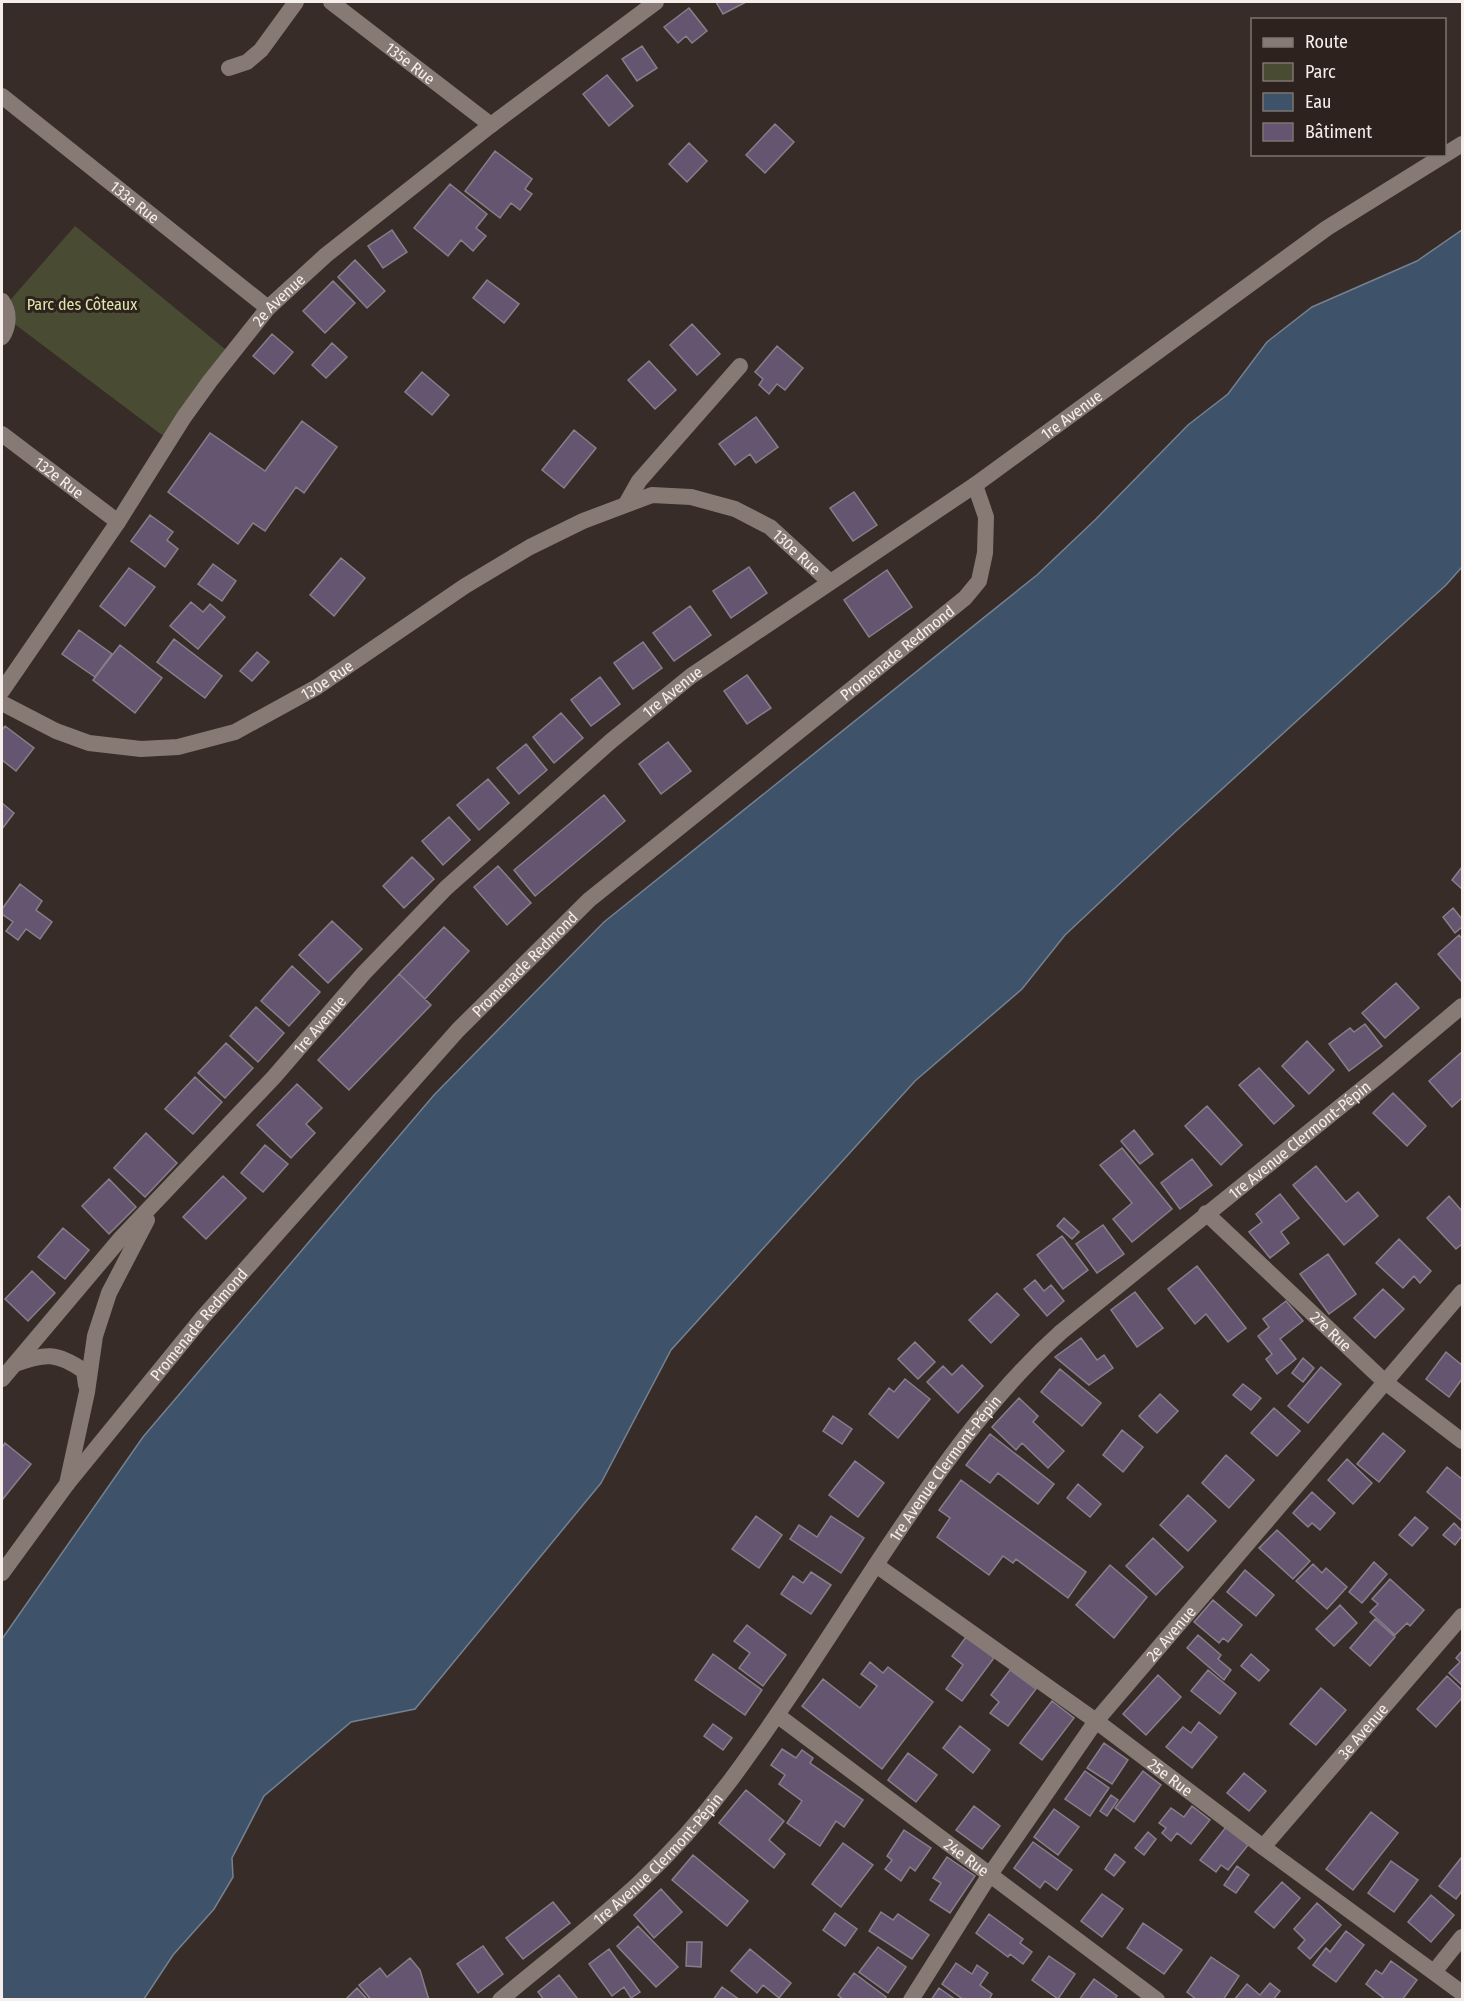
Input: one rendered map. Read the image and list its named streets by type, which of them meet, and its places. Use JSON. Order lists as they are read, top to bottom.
{
  "streets": {
    "street": [
      "135e Rue",
      "133e Rue",
      "2e Avenue",
      "1re Avenue",
      "132e Rue",
      "130e Rue",
      "Promenade Redmond",
      "1re Avenue Clermont-Pépin",
      "27e Rue",
      "3e Avenue",
      "25e Rue",
      "24e Rue"
    ]
  },
  "crossings": [
    ["135e Rue", "2e Avenue"],
    ["133e Rue", "2e Avenue"],
    ["2e Avenue", "132e Rue"],
    ["2e Avenue", "27e Rue"],
    ["2e Avenue", "25e Rue"],
    ["2e Avenue", "24e Rue"],
    ["1re Avenue", "130e Rue"],
    ["1re Avenue", "Promenade Redmond"],
    ["1re Avenue Clermont-Pépin", "27e Rue"],
    ["1re Avenue Clermont-Pépin", "25e Rue"],
    ["1re Avenue Clermont-Pépin", "24e Rue"],
    ["3e Avenue", "25e Rue"]
  ],
  "parks": ["Parc des Côteaux"],
  "legend": [
    "Route",
    "Parc",
    "Eau",
    "Bâtiment"
  ]
}
